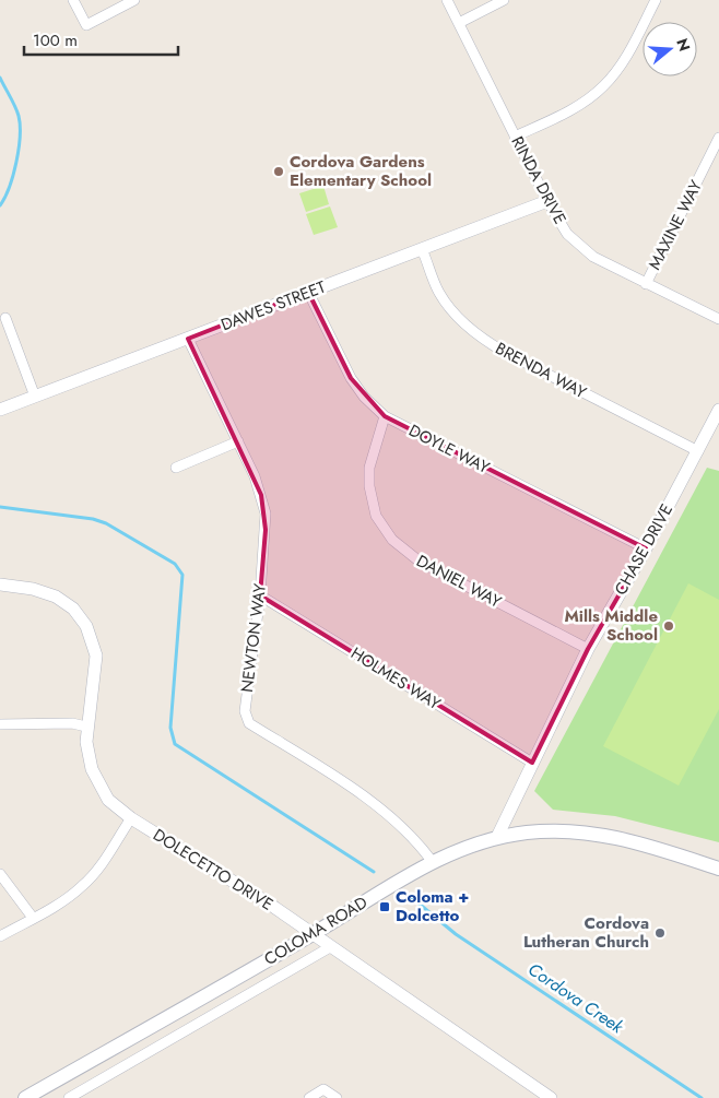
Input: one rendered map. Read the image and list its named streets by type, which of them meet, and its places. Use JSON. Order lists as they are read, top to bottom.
{
  "streets": {
    "main road": ["COLOMA ROAD"],
    "street": [
      "RINDA DRIVE",
      "MAXINE WAY",
      "DAWES STREET",
      "BRENDA WAY",
      "DOYLE WAY",
      "CHASE DRIVE",
      "DANIEL WAY",
      "NEWTON WAY",
      "HOLMES WAY",
      "DOLECETTO DRIVE"
    ]
  },
  "crossings": [
    ["RINDA DRIVE", "MAXINE WAY"],
    ["RINDA DRIVE", "DAWES STREET"],
    ["DAWES STREET", "BRENDA WAY"],
    ["DAWES STREET", "DOYLE WAY"],
    ["DAWES STREET", "NEWTON WAY"],
    ["BRENDA WAY", "CHASE DRIVE"],
    ["DOYLE WAY", "CHASE DRIVE"],
    ["DOYLE WAY", "DANIEL WAY"],
    ["CHASE DRIVE", "DANIEL WAY"],
    ["CHASE DRIVE", "HOLMES WAY"],
    ["CHASE DRIVE", "COLOMA ROAD"],
    ["NEWTON WAY", "HOLMES WAY"],
    ["NEWTON WAY", "COLOMA ROAD"],
    ["DOLECETTO DRIVE", "COLOMA ROAD"]
  ],
  "water": ["Cordova Creek"],
  "places": {
    "other": ["Cordova Gardens Elementary School", "Mills Middle School", "Cordova Lutheran Church"],
    "transit": ["Coloma + Dolcetto"]
  },
  "scale_bar": "100 m",
  "north": "right"
}
